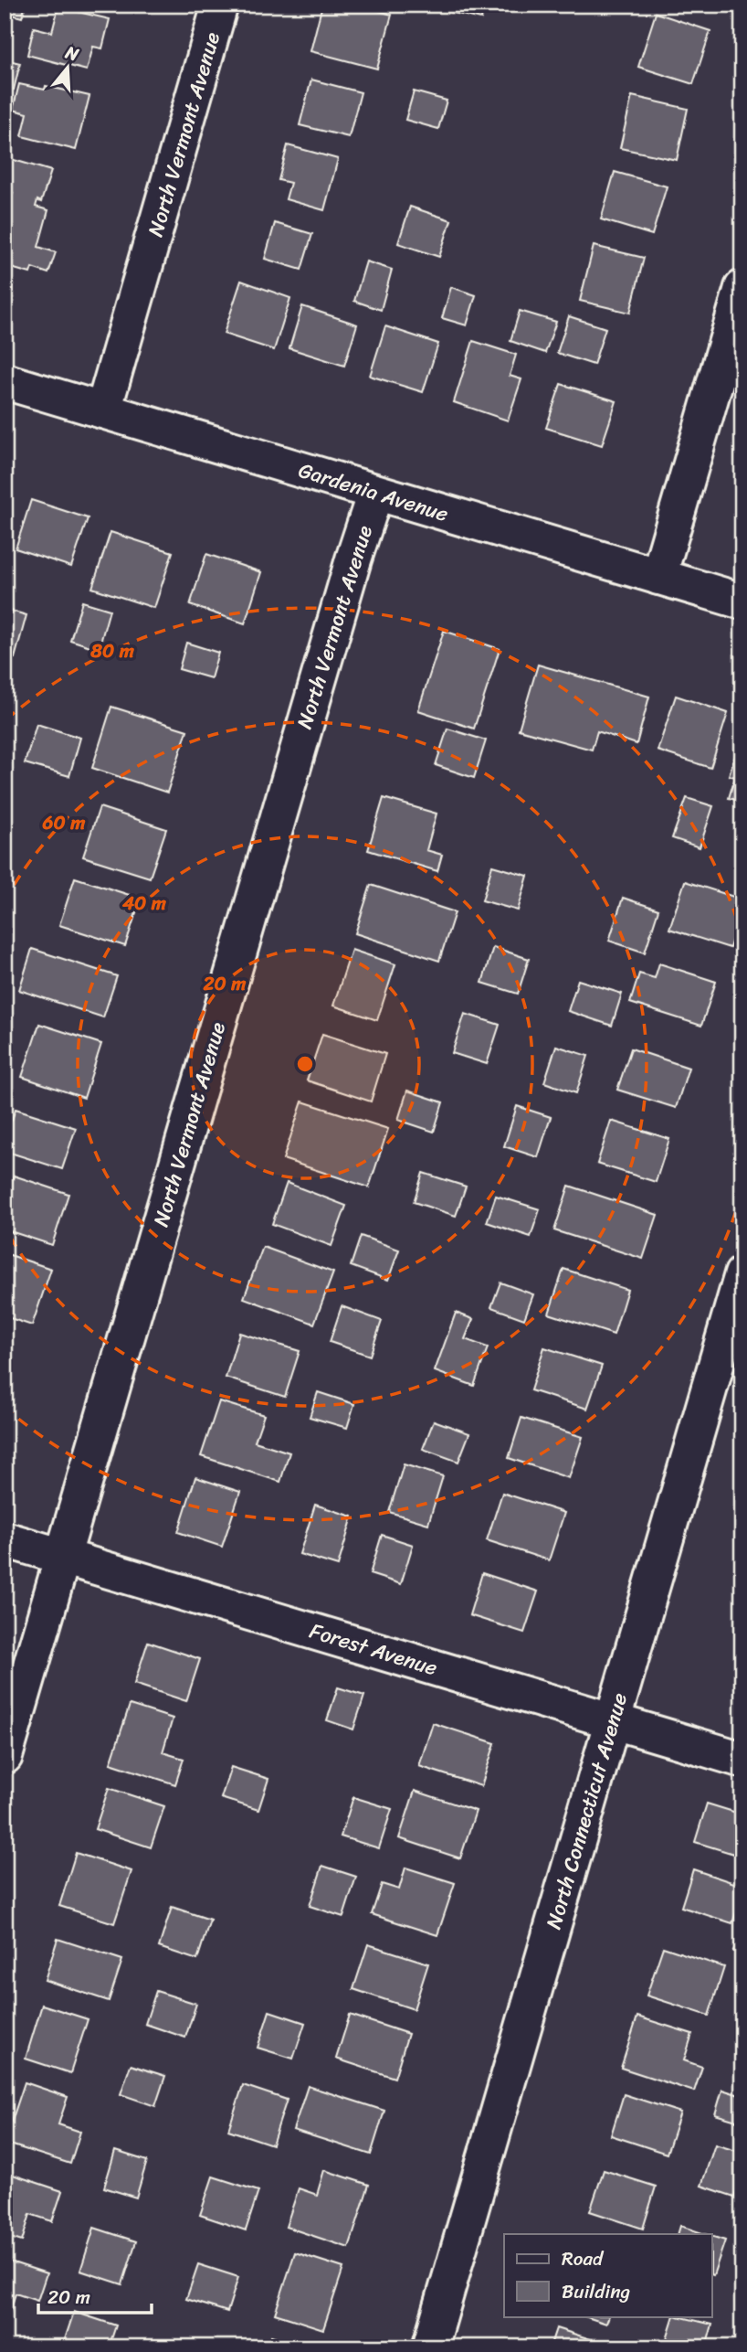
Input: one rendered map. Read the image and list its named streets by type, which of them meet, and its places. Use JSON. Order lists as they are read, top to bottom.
{
  "streets": {
    "street": [
      "North Vermont Avenue",
      "Gardenia Avenue",
      "Forest Avenue",
      "North Connecticut Avenue"
    ]
  },
  "crossings": [
    ["North Vermont Avenue", "Gardenia Avenue"],
    ["North Vermont Avenue", "Forest Avenue"],
    ["Forest Avenue", "North Connecticut Avenue"]
  ],
  "legend": ["Road", "Building"],
  "scale_bar": "20 m",
  "north": "top",
  "rings": [
    "80 m",
    "60 m",
    "40 m",
    "20 m"
  ]
}
